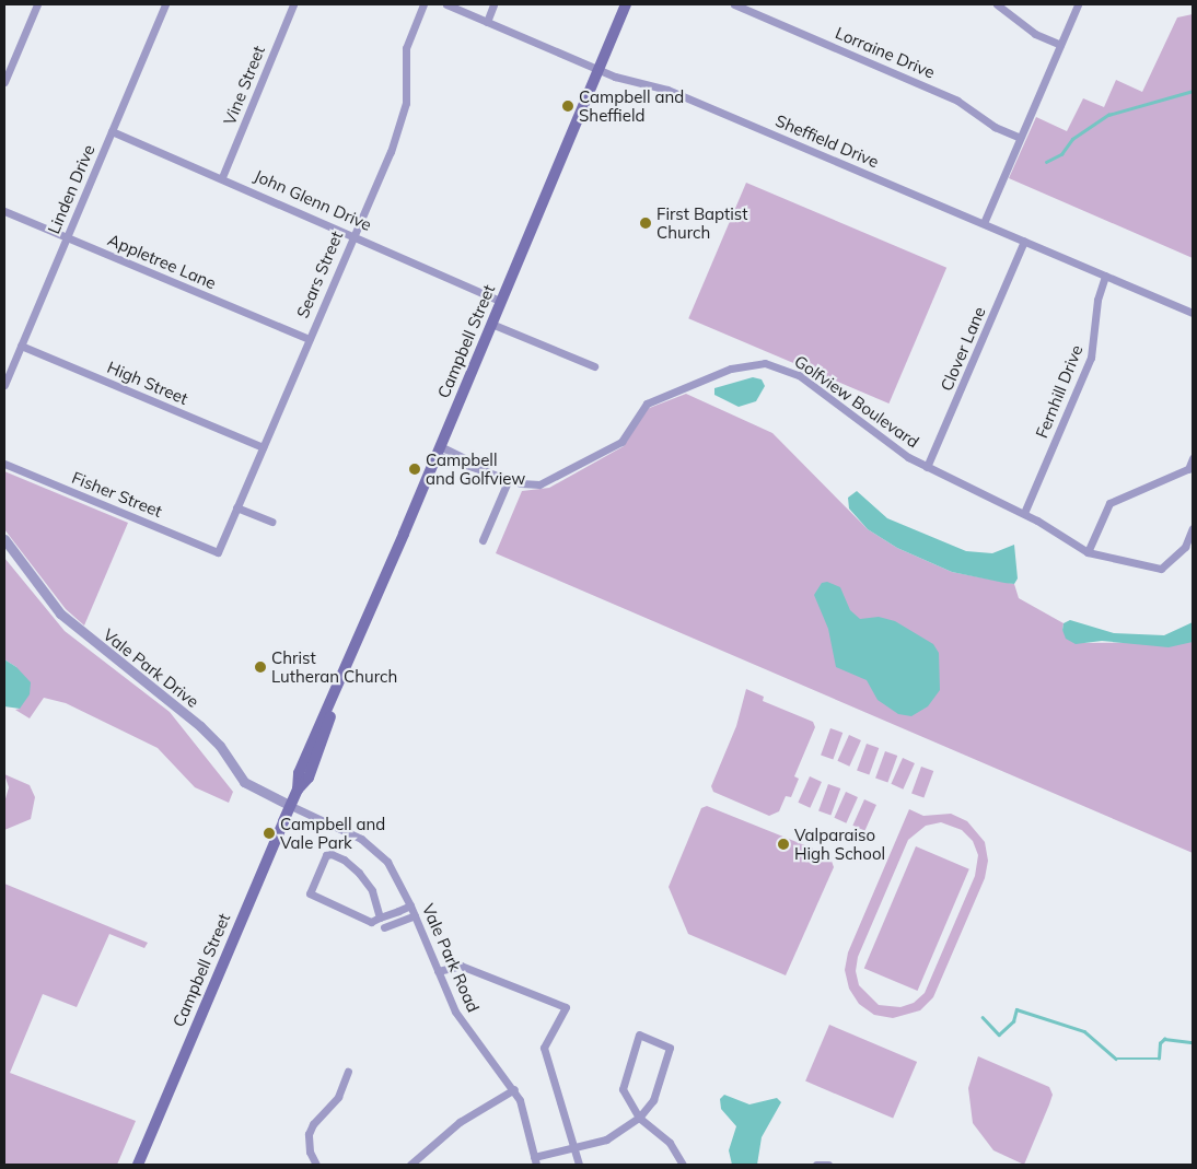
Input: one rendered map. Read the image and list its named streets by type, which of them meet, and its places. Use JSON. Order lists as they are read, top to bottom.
{
  "streets": {
    "main road": ["Campbell Street"],
    "street": [
      "Lorraine Drive",
      "Vine Street",
      "Sheffield Drive",
      "Linden Drive",
      "John Glenn Drive",
      "Appletree Lane",
      "Sears Street",
      "Clover Lane",
      "High Street",
      "Fernhill Drive",
      "Golfview Boulevard",
      "Fisher Street",
      "Vale Park Drive",
      "Vale Park Road"
    ]
  },
  "crossings": [
    ["Vine Street", "John Glenn Drive"],
    ["Sheffield Drive", "Campbell Street"],
    ["Sheffield Drive", "Clover Lane"],
    ["Sheffield Drive", "Fernhill Drive"],
    ["Linden Drive", "John Glenn Drive"],
    ["Linden Drive", "Appletree Lane"],
    ["Linden Drive", "High Street"],
    ["John Glenn Drive", "Sears Street"],
    ["John Glenn Drive", "Campbell Street"],
    ["Appletree Lane", "Sears Street"],
    ["Sears Street", "High Street"],
    ["Sears Street", "Fisher Street"],
    ["Campbell Street", "Golfview Boulevard"],
    ["Campbell Street", "Vale Park Drive"],
    ["Campbell Street", "Vale Park Road"],
    ["Clover Lane", "Golfview Boulevard"],
    ["Fernhill Drive", "Golfview Boulevard"],
    ["Vale Park Drive", "Vale Park Road"]
  ],
  "places": [
    "Campbell and Sheffield",
    "First Baptist Church",
    "Campbell and Golfview",
    "Christ Lutheran Church",
    "Campbell and Vale Park",
    "Valparaiso High School"
  ]
}
